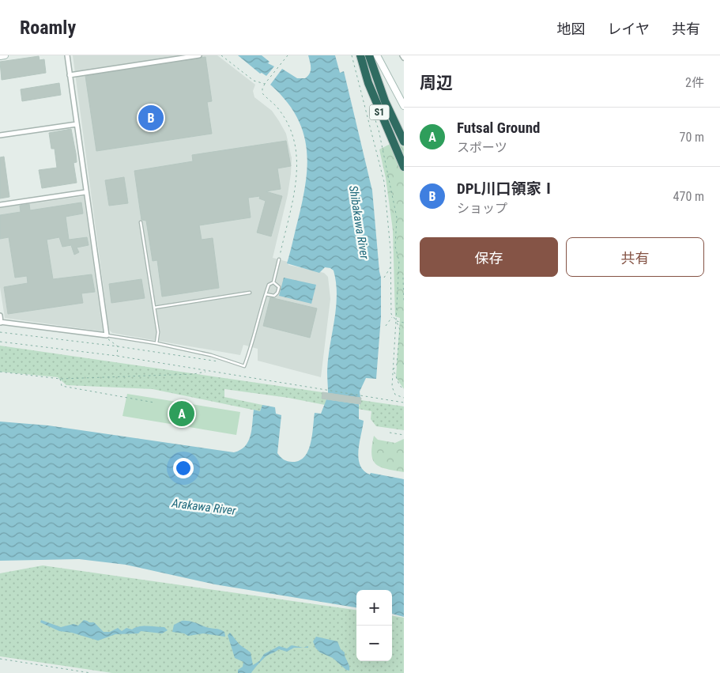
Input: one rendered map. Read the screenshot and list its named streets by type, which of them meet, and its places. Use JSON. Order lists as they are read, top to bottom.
{
  "streets": {
    "highway": ["S1"]
  },
  "water": ["Shibakawa River", "Arakawa River"],
  "page": {
    "header": "Roamly",
    "nav": ["地図", "レイヤ", "共有"],
    "heading": ["周辺", "2件"],
    "pins": ["B", "A"],
    "list": [
      {
        "mark": "A",
        "name": "Futsal Ground",
        "note": "スポーツ",
        "value": "70 m"
      },
      {
        "mark": "B",
        "name": "DPL川口領家Ⅰ",
        "note": "ショップ",
        "value": "470 m"
      }
    ],
    "buttons": ["保存", "共有"],
    "map_buttons": ["+", "−"]
  }
}
